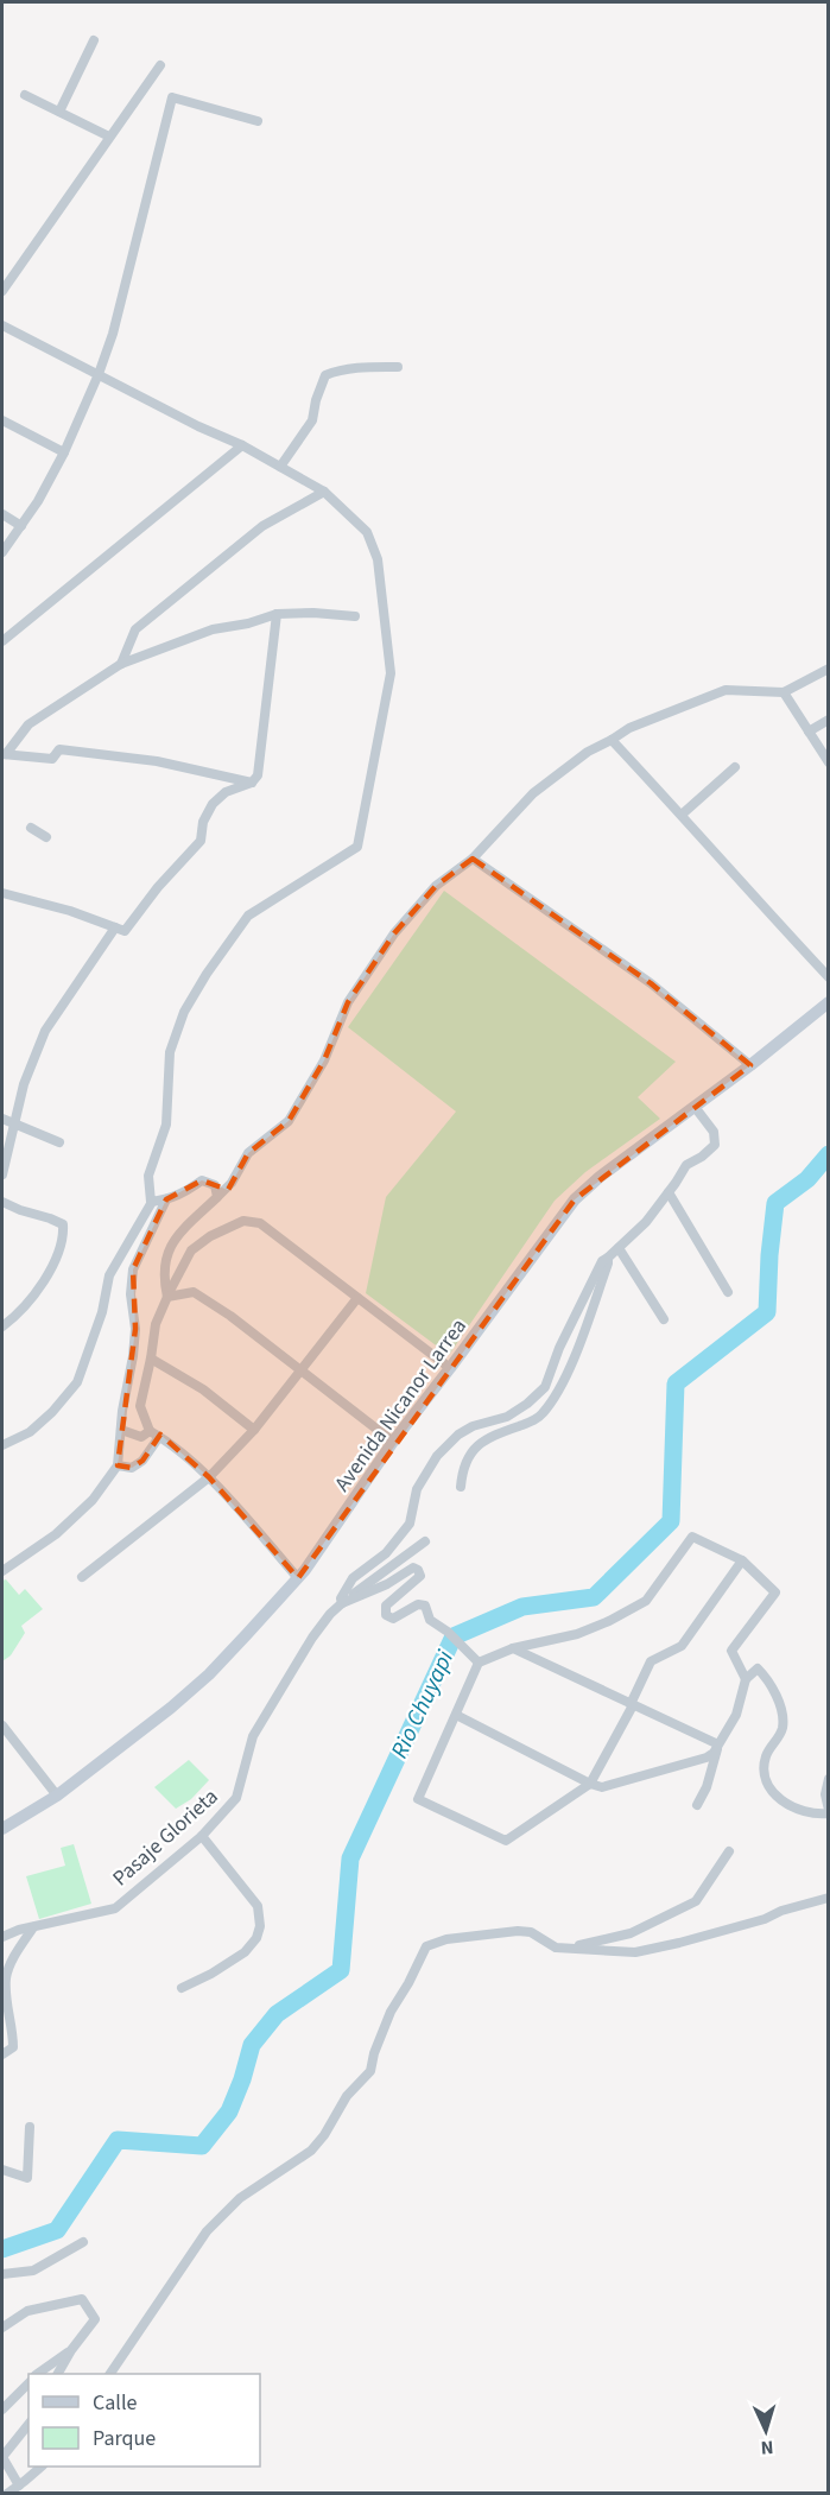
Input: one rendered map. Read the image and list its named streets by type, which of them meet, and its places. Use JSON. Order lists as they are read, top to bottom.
{
  "streets": {
    "main road": ["Avenida Nicanor Larrea"],
    "street": ["Pasaje Glorieta"]
  },
  "water": ["Rio Chuyapi"],
  "legend": ["Calle", "Parque"],
  "north": "bottom"
}
